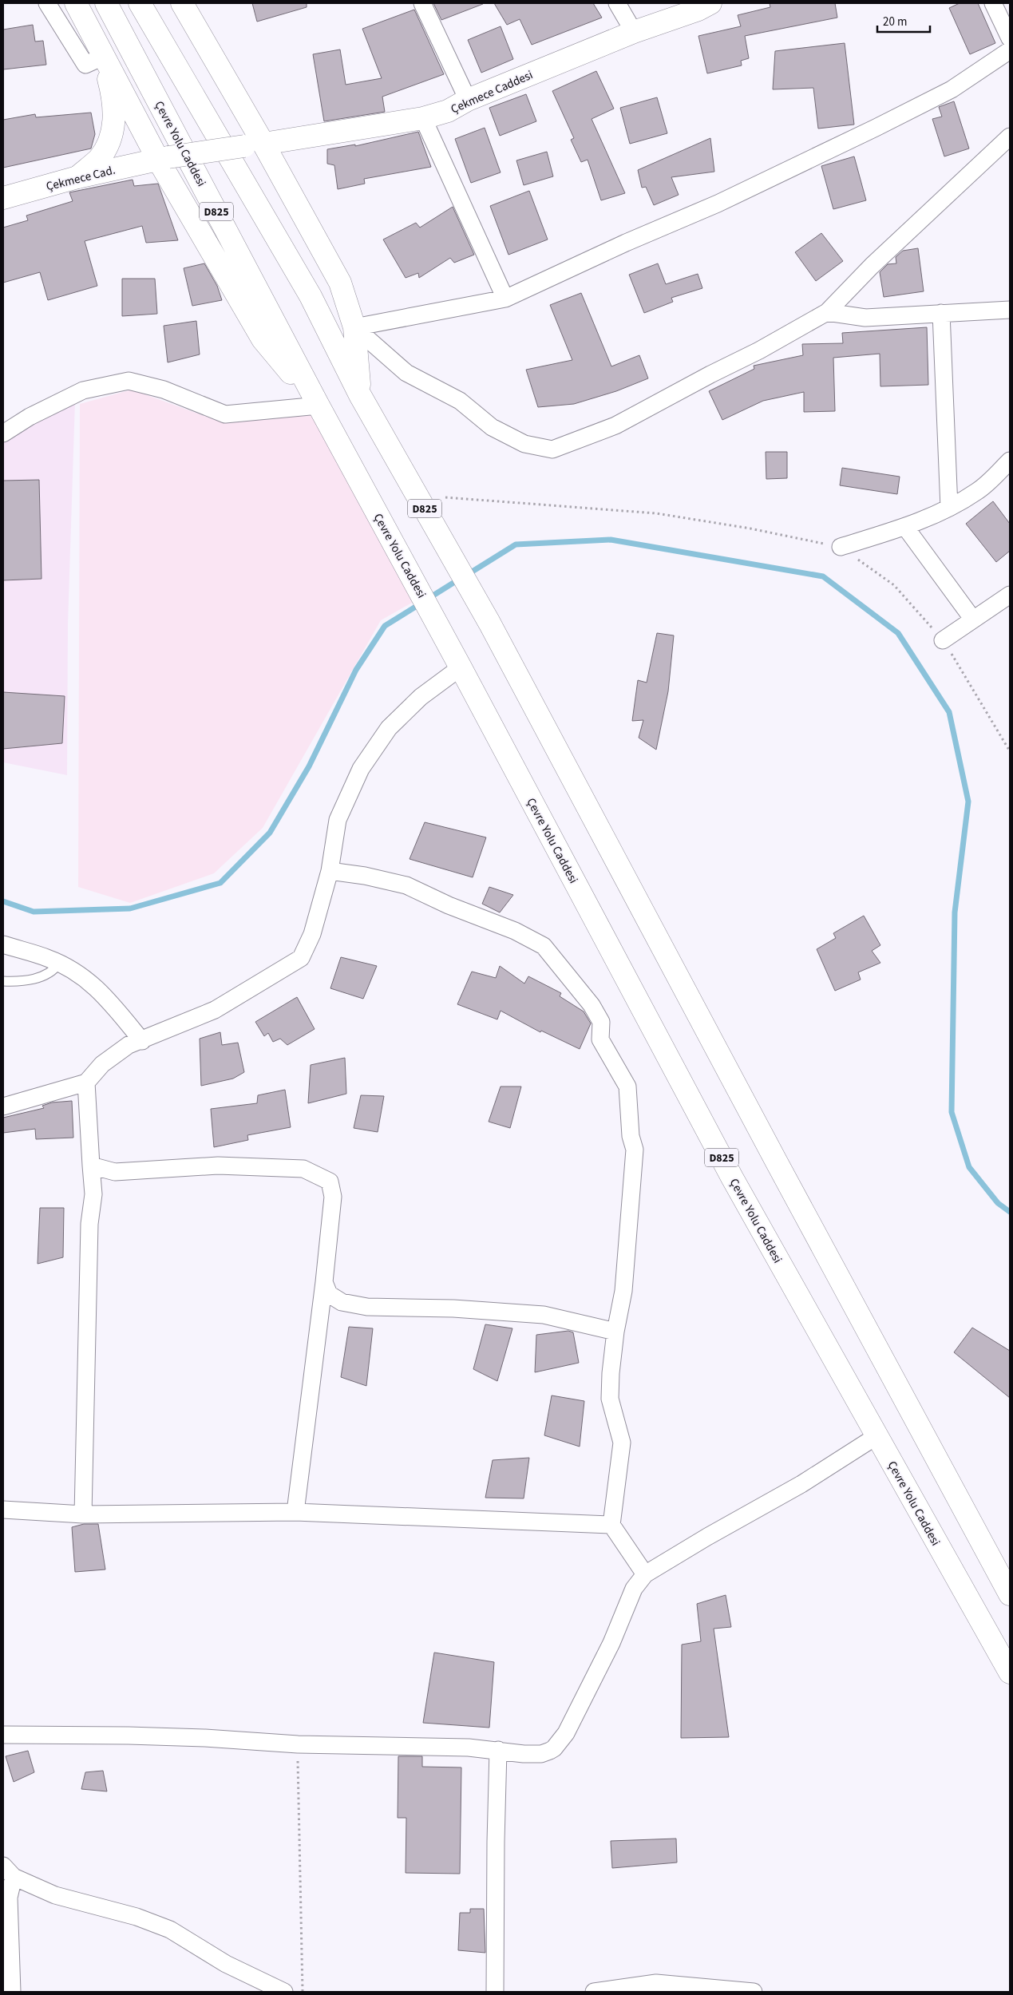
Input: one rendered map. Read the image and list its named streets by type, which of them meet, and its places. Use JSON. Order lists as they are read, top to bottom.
{
  "streets": {
    "main road": [
      "Çekmece Caddesi",
      "Çevre Yolu Caddesi",
      "Çekmece Cad.",
      "D825"
    ]
  },
  "crossings": [
    ["Çekmece Caddesi", "Çekmece Cad."]
  ],
  "scale_bar": "20 m"
}
